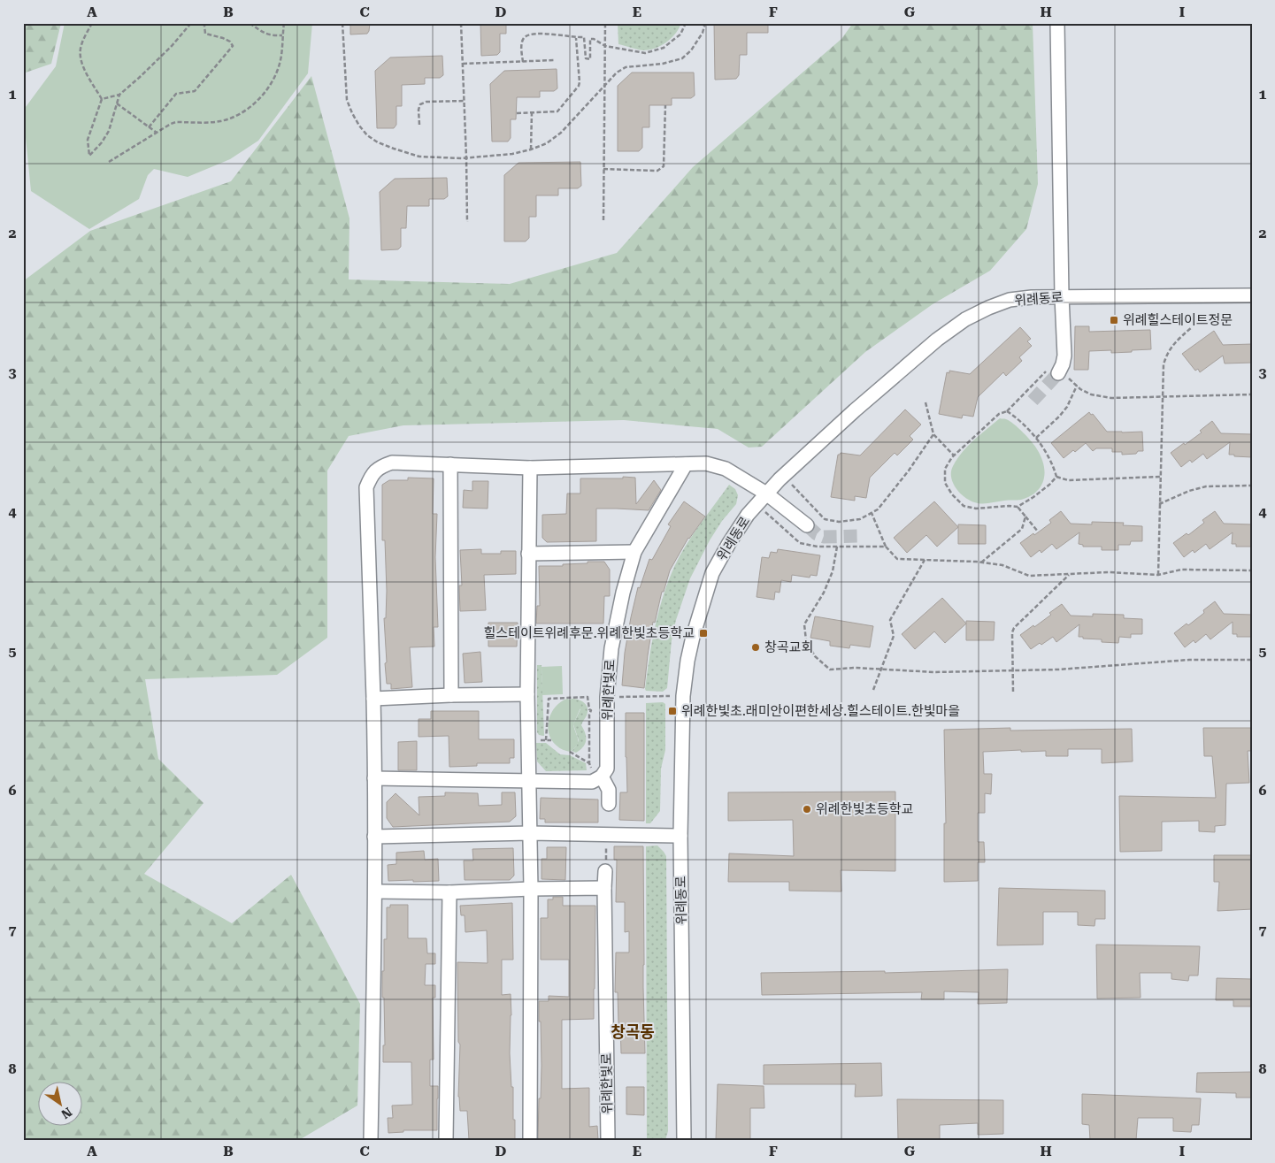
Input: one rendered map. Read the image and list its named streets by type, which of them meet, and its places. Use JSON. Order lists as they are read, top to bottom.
{
  "streets": {
    "street": ["위례동로", "위례한빛로"]
  },
  "districts": ["창곡동"],
  "places": {
    "transit": ["위례힐스테이트정문", "힐스테이트위례후문.위례한빛초등학교", "위례한빛초.래미안이편한세상.힐스테이트.한빛마을"],
    "other": ["창곡교회", "위례한빛초등학교"]
  },
  "north": "bottom right",
  "grid": {
    "columns": [
      "A",
      "B",
      "C",
      "D",
      "E",
      "F",
      "G",
      "H",
      "I"
    ],
    "rows": [
      "1",
      "2",
      "3",
      "4",
      "5",
      "6",
      "7",
      "8"
    ]
  }
}
